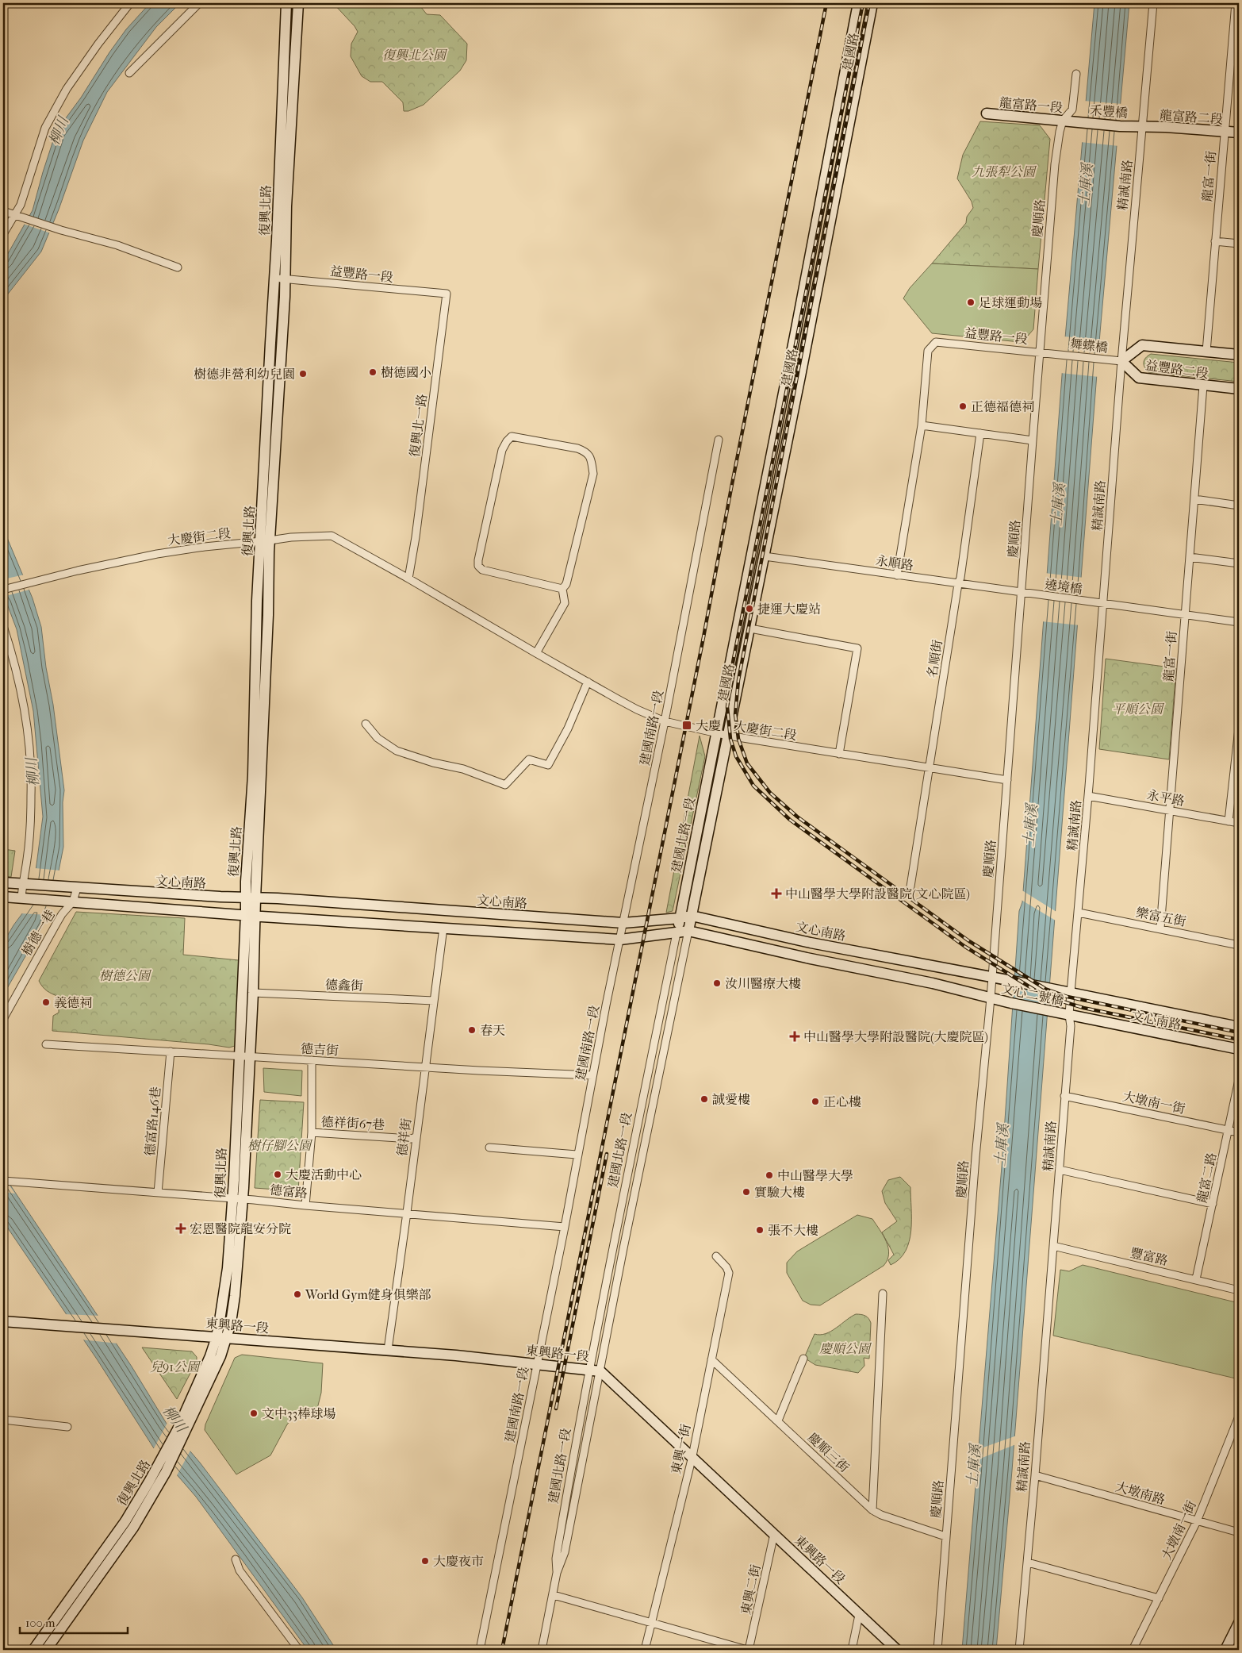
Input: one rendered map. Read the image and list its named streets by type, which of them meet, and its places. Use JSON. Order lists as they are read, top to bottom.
{
  "streets": {
    "main road": [
      "建國路",
      "龍富路一段",
      "禾豐橋",
      "龍富路二段",
      "復興北路",
      "益豐路二段",
      "建國北路一段",
      "文心南路",
      "文心二號橋",
      "東興路一段"
    ],
    "street": [
      "龍富一街",
      "精誠南路",
      "慶順路",
      "益豐路一段",
      "舞蝶橋",
      "復興北一路",
      "大慶街二段",
      "永順路",
      "遶境橋",
      "名順街",
      "建國南路一段",
      "永平路",
      "樂富五街",
      "樹德一巷",
      "德鑫街",
      "德吉街",
      "大墩南一街",
      "德富路146巷",
      "德祥街67巷",
      "德祥街",
      "龍富二路",
      "德富路",
      "豐富路",
      "東興一街",
      "慶順三街",
      "大墩南路",
      "東興二街"
    ]
  },
  "crossings": [
    ["建國路", "大慶街二段"],
    ["建國路", "永順路"],
    ["建國路", "建國北路一段"],
    ["龍富路一段", "禾豐橋"],
    ["龍富路一段", "慶順路"],
    ["禾豐橋", "龍富路二段"],
    ["禾豐橋", "精誠南路"],
    ["龍富路二段", "龍富一街"],
    ["龍富路二段", "精誠南路"],
    ["龍富一街", "益豐路二段"],
    ["龍富一街", "永平路"],
    ["龍富一街", "樂富五街"],
    ["精誠南路", "舞蝶橋"],
    ["精誠南路", "益豐路二段"],
    ["精誠南路", "遶境橋"],
    ["精誠南路", "永平路"],
    ["精誠南路", "文心南路"],
    ["精誠南路", "樂富五街"],
    ["精誠南路", "文心二號橋"],
    ["精誠南路", "大墩南一街"],
    ["精誠南路", "豐富路"],
    ["精誠南路", "大墩南路"],
    ["復興北路", "益豐路一段"],
    ["復興北路", "大慶街二段"],
    ["復興北路", "文心南路"],
    ["復興北路", "德鑫街"],
    ["復興北路", "德吉街"],
    ["復興北路", "德富路"],
    ["復興北路", "東興路一段"],
    ["慶順路", "益豐路一段"],
    ["慶順路", "大慶街二段"],
    ["慶順路", "永順路"],
    ["慶順路", "遶境橋"],
    ["慶順路", "文心南路"],
    ["慶順路", "文心二號橋"],
    ["慶順路", "慶順三街"],
    ["益豐路一段", "舞蝶橋"],
    ["益豐路一段", "復興北一路"],
    ["舞蝶橋", "益豐路二段"],
    ["復興北一路", "大慶街二段"],
    ["大慶街二段", "名順街"],
    ["大慶街二段", "建國南路一段"],
    ["大慶街二段", "建國北路一段"],
    ["永順路", "遶境橋"],
    ["永順路", "名順街"],
    ["建國南路一段", "文心南路"],
    ["建國南路一段", "德吉街"],
    ["建國南路一段", "德富路"],
    ["建國南路一段", "東興路一段"],
    ["建國北路一段", "文心南路"],
    ["建國北路一段", "東興路一段"],
    ["文心南路", "文心二號橋"],
    ["德鑫街", "德祥街"],
    ["德吉街", "德富路146巷"],
    ["德吉街", "德祥街"],
    ["大墩南一街", "龍富二路"],
    ["大墩南一街", "大墩南路"],
    ["德富路146巷", "德富路"],
    ["德祥街67巷", "德祥街"],
    ["德祥街", "德富路"],
    ["德祥街", "東興路一段"],
    ["龍富二路", "豐富路"],
    ["東興路一段", "東興一街"],
    ["東興路一段", "東興二街"],
    ["東興一街", "慶順三街"]
  ],
  "water": ["柳川", "土庫溪"],
  "parks": [
    "復興北公園",
    "九張犁公園",
    "平順公園",
    "樹德公園",
    "樹仔腳公園",
    "慶順公園",
    "兒91公園"
  ],
  "places": {
    "other": [
      "足球運動場",
      "樹德國小",
      "樹德非營利幼兒園",
      "正德福德祠",
      "捷運大慶站",
      "汝川醫療大樓",
      "義德祠",
      "春天",
      "誠愛樓",
      "正心樓",
      "大慶活動中心",
      "中山醫學大學",
      "實驗大樓",
      "張不大樓",
      "World Gym健身俱樂部",
      "文中33棒球場",
      "大慶夜市"
    ],
    "transit": ["大慶"],
    "health": ["中山醫學大學附設醫院(文心院區)", "中山醫學大學附設醫院(大慶院區)", "宏恩醫院龍安分院"]
  },
  "scale_bar": "100 m"
}
